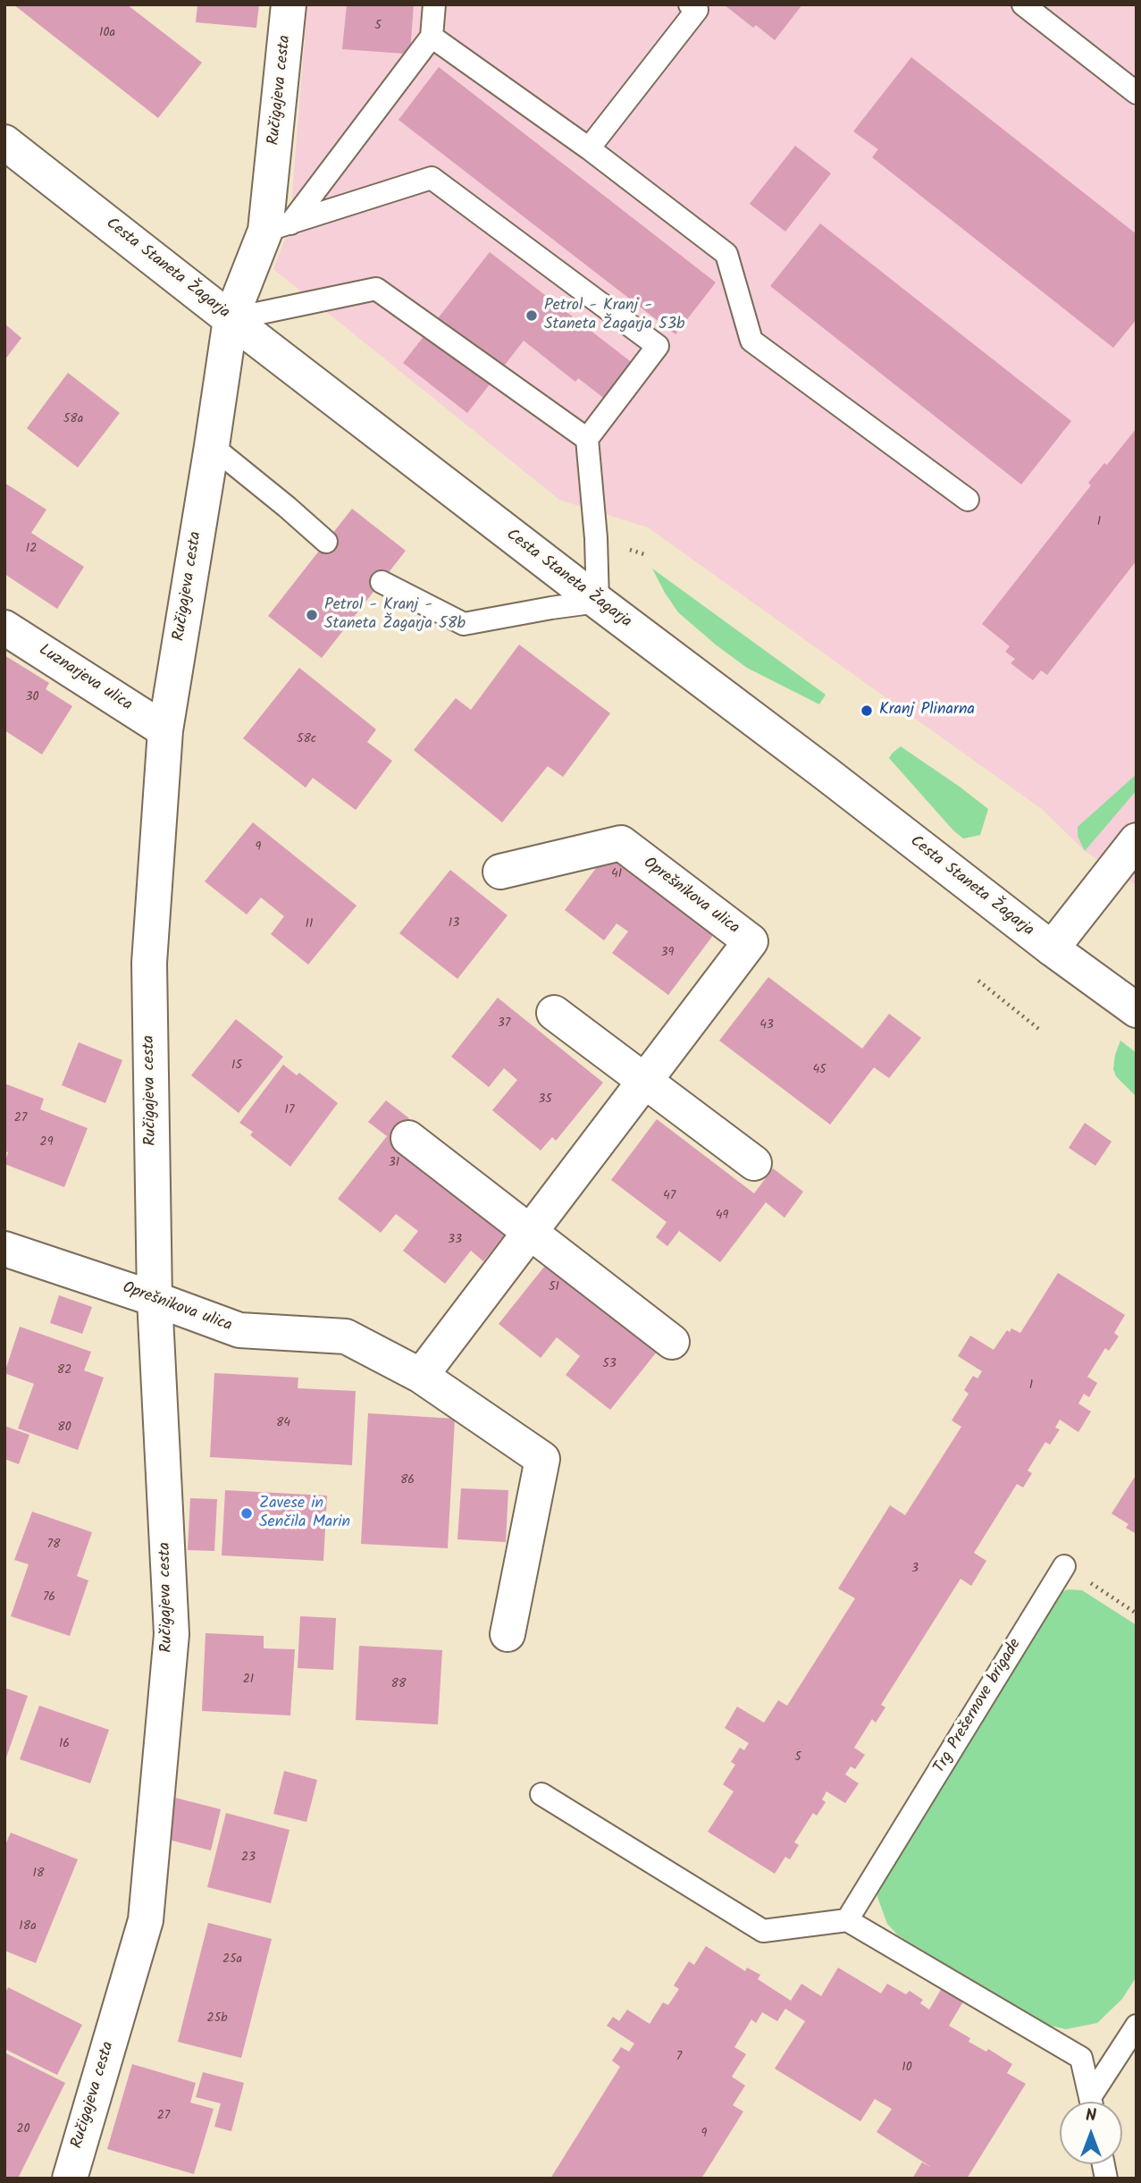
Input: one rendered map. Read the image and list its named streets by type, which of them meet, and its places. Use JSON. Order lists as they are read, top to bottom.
{
  "streets": {
    "street": [
      "Ručigajeva cesta",
      "Cesta Staneta Žagarja",
      "Luznarjeva ulica",
      "Oprešnikova ulica"
    ],
    "lane": ["Trg Prešernove brigade"]
  },
  "crossings": [
    ["Ručigajeva cesta", "Cesta Staneta Žagarja"],
    ["Ručigajeva cesta", "Luznarjeva ulica"],
    ["Ručigajeva cesta", "Oprešnikova ulica"]
  ],
  "places": [
    "Petrol - Kranj - Staneta Žagarja 53b",
    "Petrol - Kranj - Staneta Žagarja 58b",
    "Kranj Plinarna",
    "Zavese in Senčila Marin"
  ],
  "house_numbers": [
    "5",
    "10a",
    "58a",
    "1",
    "12",
    "30",
    "58c",
    "9",
    "41",
    "13",
    "11",
    "39",
    "37",
    "43",
    "15",
    "45",
    "35",
    "17",
    "27",
    "29",
    "31",
    "47",
    "49",
    "33",
    "51",
    "53",
    "82",
    "1",
    "84",
    "80",
    "86",
    "78",
    "3",
    "76",
    "21",
    "88",
    "16",
    "5",
    "23",
    "18",
    "18a",
    "25a",
    "25b",
    "7",
    "10",
    "27",
    "20",
    "9"
  ],
  "north": "top"
}
